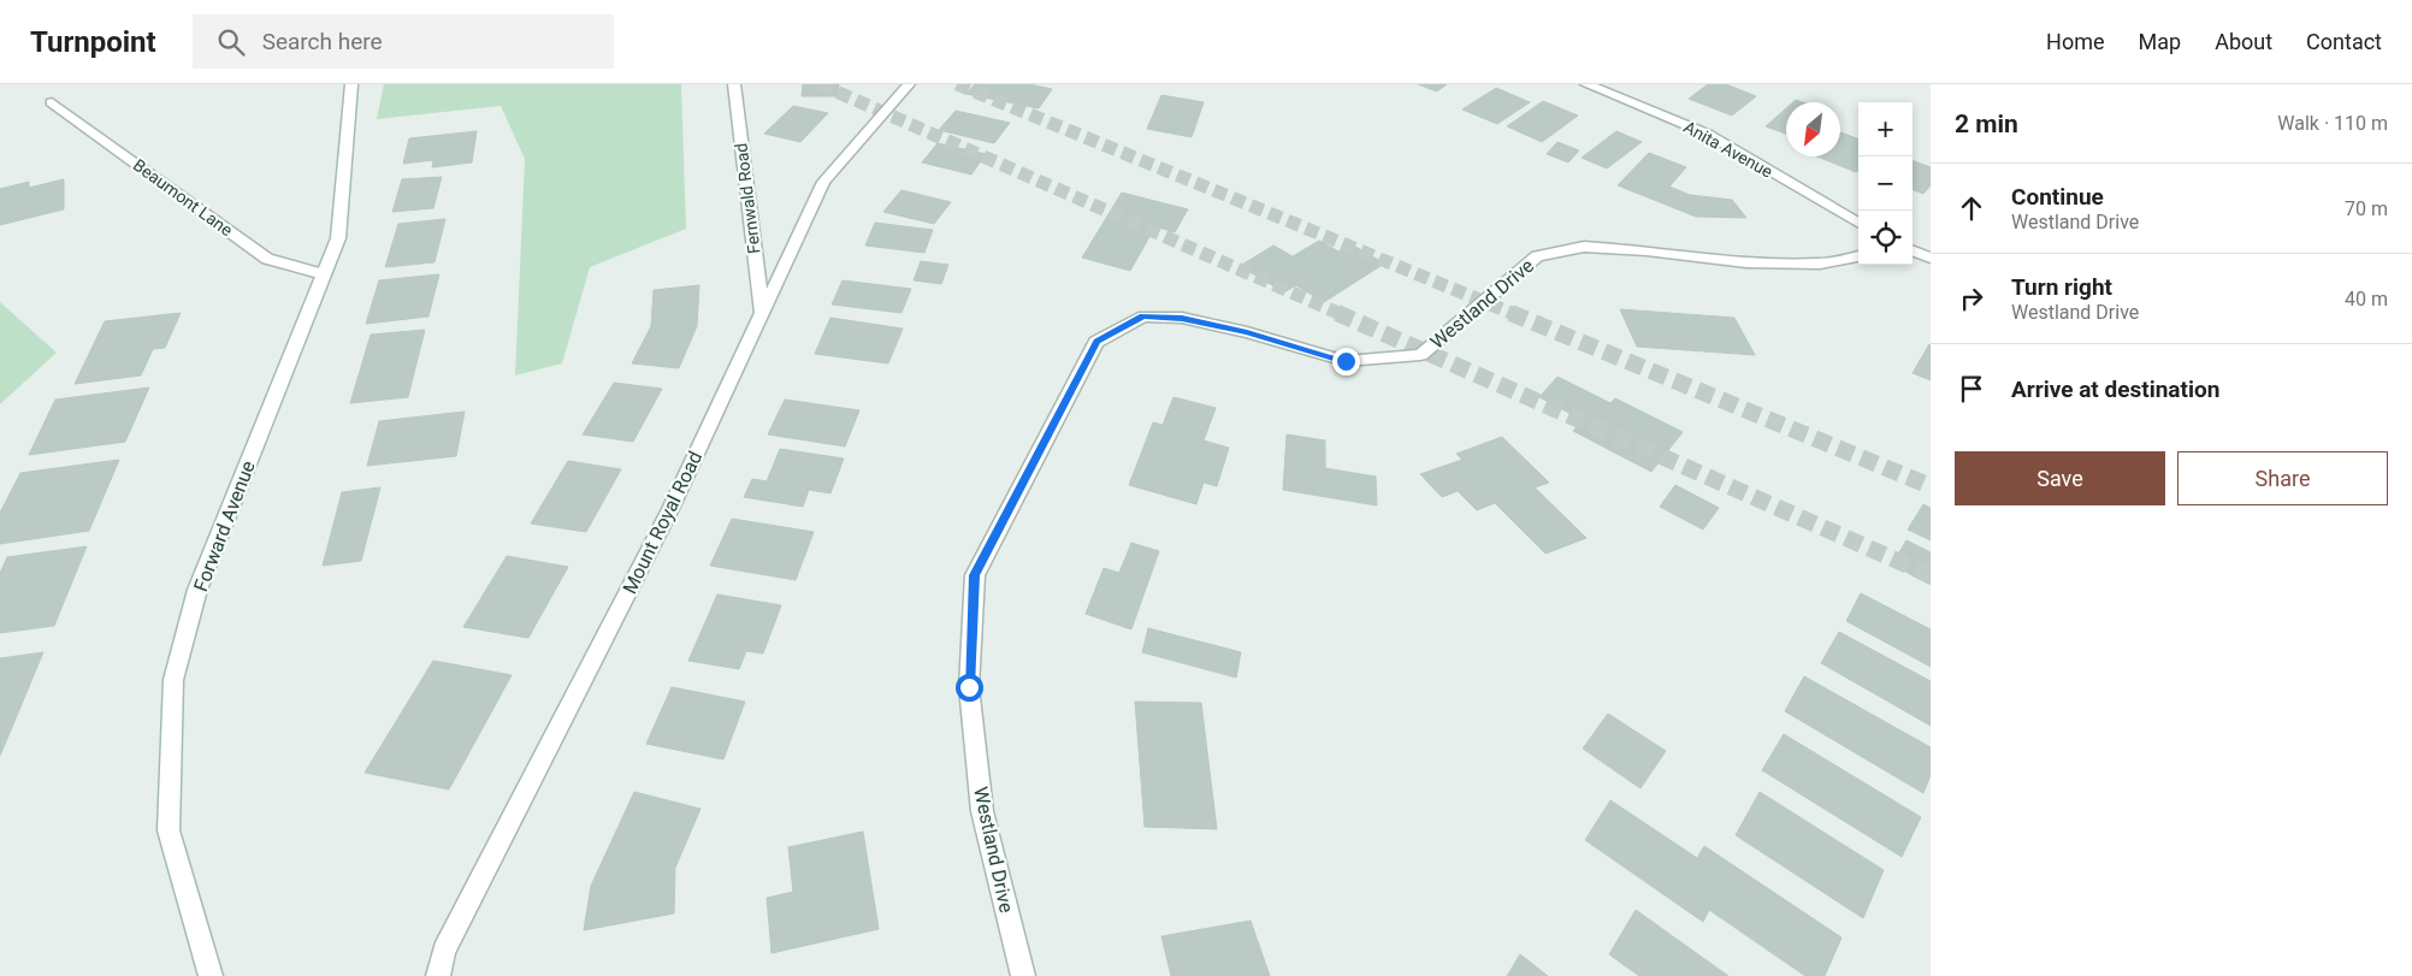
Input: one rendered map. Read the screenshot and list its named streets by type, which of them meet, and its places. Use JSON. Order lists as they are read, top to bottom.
{
  "streets": {
    "street": [
      "Anita Avenue",
      "Beaumont Lane",
      "Fernwald Road",
      "Westland Drive",
      "Mount Royal Road",
      "Forward Avenue"
    ]
  },
  "crossings": [
    ["Beaumont Lane", "Forward Avenue"],
    ["Fernwald Road", "Mount Royal Road"]
  ],
  "north": "bottom left",
  "page": {
    "header": "Turnpoint",
    "search": "Search here",
    "nav": [
      "Home",
      "Map",
      "About",
      "Contact"
    ],
    "heading": ["2 min", "Walk · 110 m"],
    "map_buttons": ["+", "−"],
    "list": [
      ["Continue", "Westland Drive", "70 m"],
      ["Turn right", "Westland Drive", "40 m"],
      "Arrive at destination"
    ],
    "buttons": ["Save", "Share"]
  }
}
